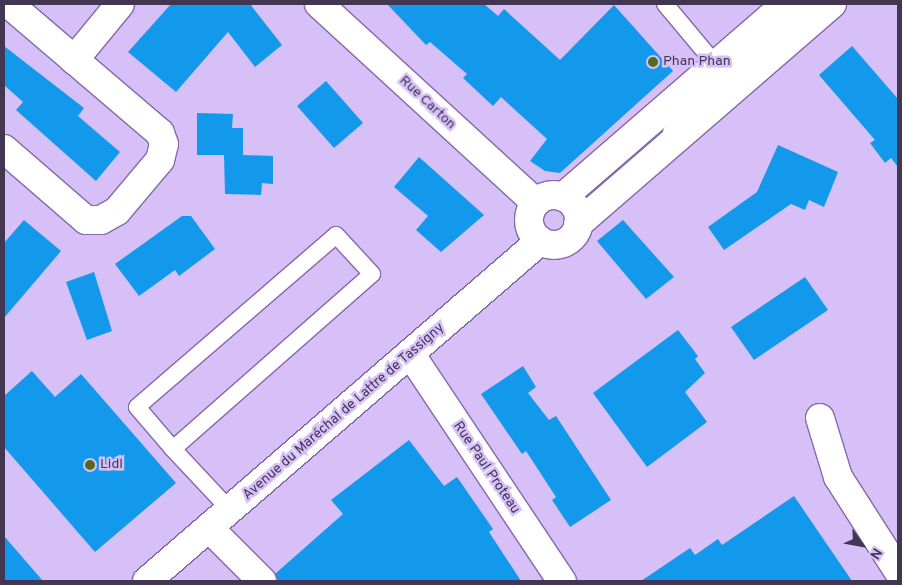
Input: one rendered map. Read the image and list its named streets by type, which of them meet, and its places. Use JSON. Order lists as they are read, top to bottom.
{
  "streets": {
    "street": ["Rue Carton", "Avenue du Maréchal de Lattre de Tassigny", "Rue Paul Proteau"]
  },
  "crossings": [
    ["Rue Carton", "Avenue du Maréchal de Lattre de Tassigny"],
    ["Avenue du Maréchal de Lattre de Tassigny", "Rue Paul Proteau"]
  ],
  "places": ["Phan Phan", "Lidl"],
  "north": "bottom right"
}
